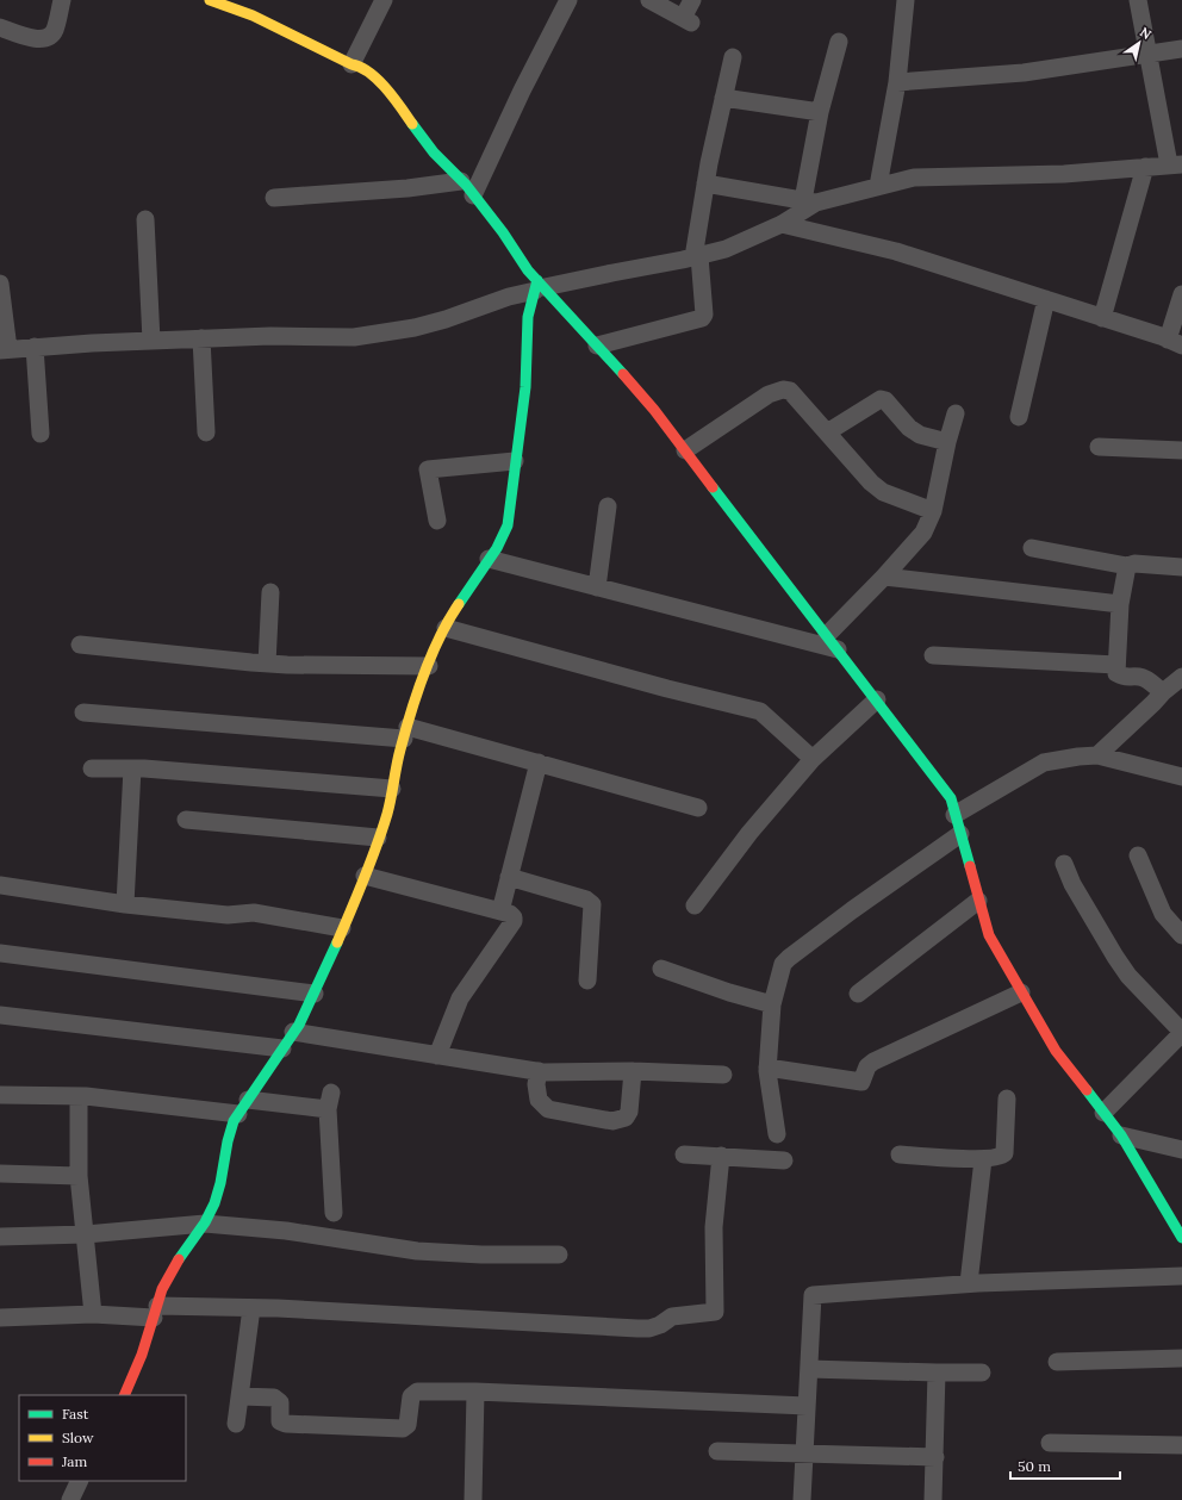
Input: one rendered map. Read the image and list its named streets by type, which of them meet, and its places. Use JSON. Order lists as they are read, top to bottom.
{
  "legend": ["Fast", "Slow", "Jam"],
  "scale_bar": "50 m",
  "north": "top right"
}
